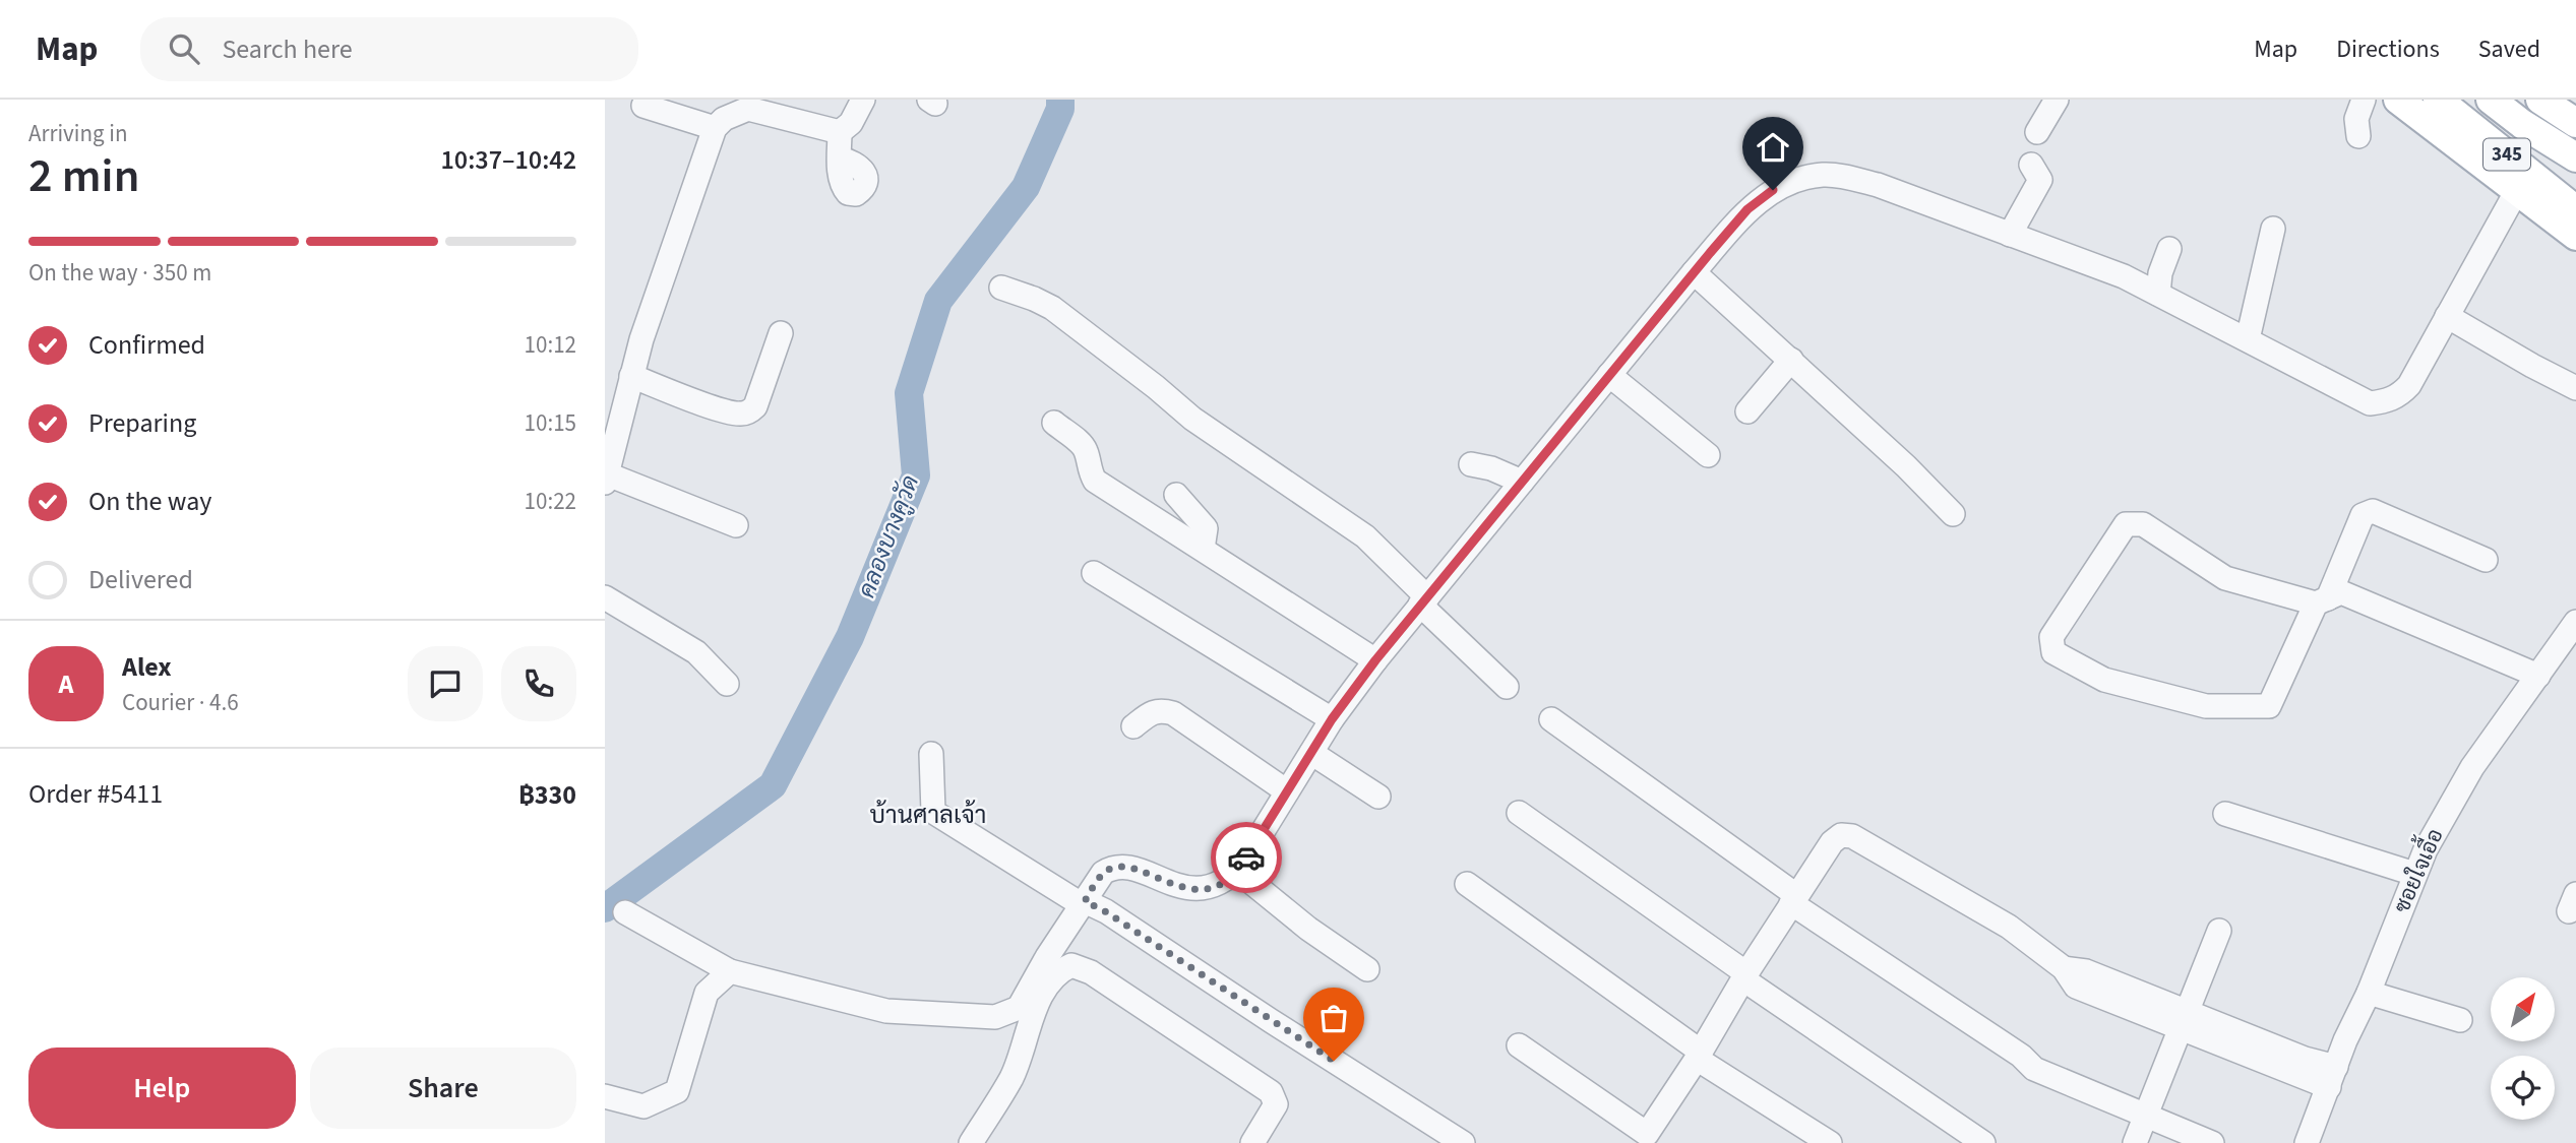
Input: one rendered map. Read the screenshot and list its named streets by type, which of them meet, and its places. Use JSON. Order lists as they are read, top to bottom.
{
  "streets": {
    "main road": ["345"],
    "street": ["ซอยใจเอื้อ"]
  },
  "districts": ["บ้านศาลเจ้า"],
  "water": ["คลองบางคูวัด"],
  "north": "top right",
  "page": {
    "header": "Map",
    "search": "Search here",
    "nav": ["Map", "Directions", "Saved"],
    "heading": ["2 min", "Arriving in", "10:37–10:42"],
    "panel": [
      "Alex",
      "Courier · 4.6",
      "Order #5411",
      "฿330"
    ],
    "bar": "On the way · 350 m",
    "list": [
      ["Confirmed", "10:12"],
      ["Preparing", "10:15"],
      ["On the way", "10:22"],
      "Delivered"
    ],
    "round": "A",
    "buttons": ["Help", "Share"]
  }
}
